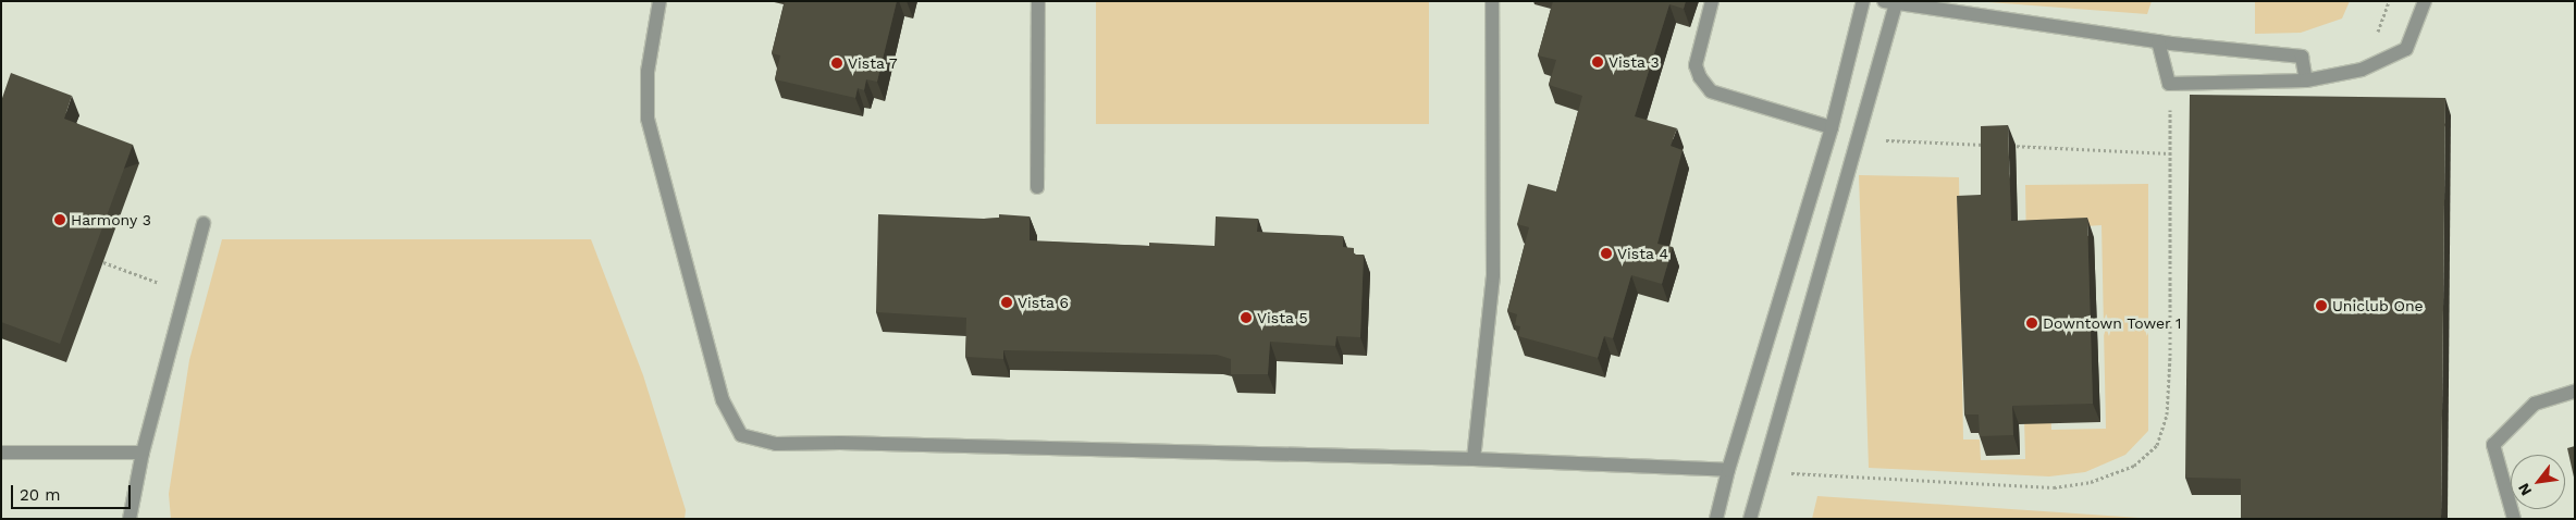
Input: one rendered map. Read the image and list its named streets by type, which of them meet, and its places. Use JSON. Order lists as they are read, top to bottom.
{
  "places": [
    "Vista 3",
    "Vista 7",
    "Harmony 3",
    "Vista 4",
    "Vista 6",
    "Uniclub One",
    "Vista 5",
    "Downtown Tower 1"
  ],
  "scale_bar": "20 m",
  "north": "bottom left"
}
